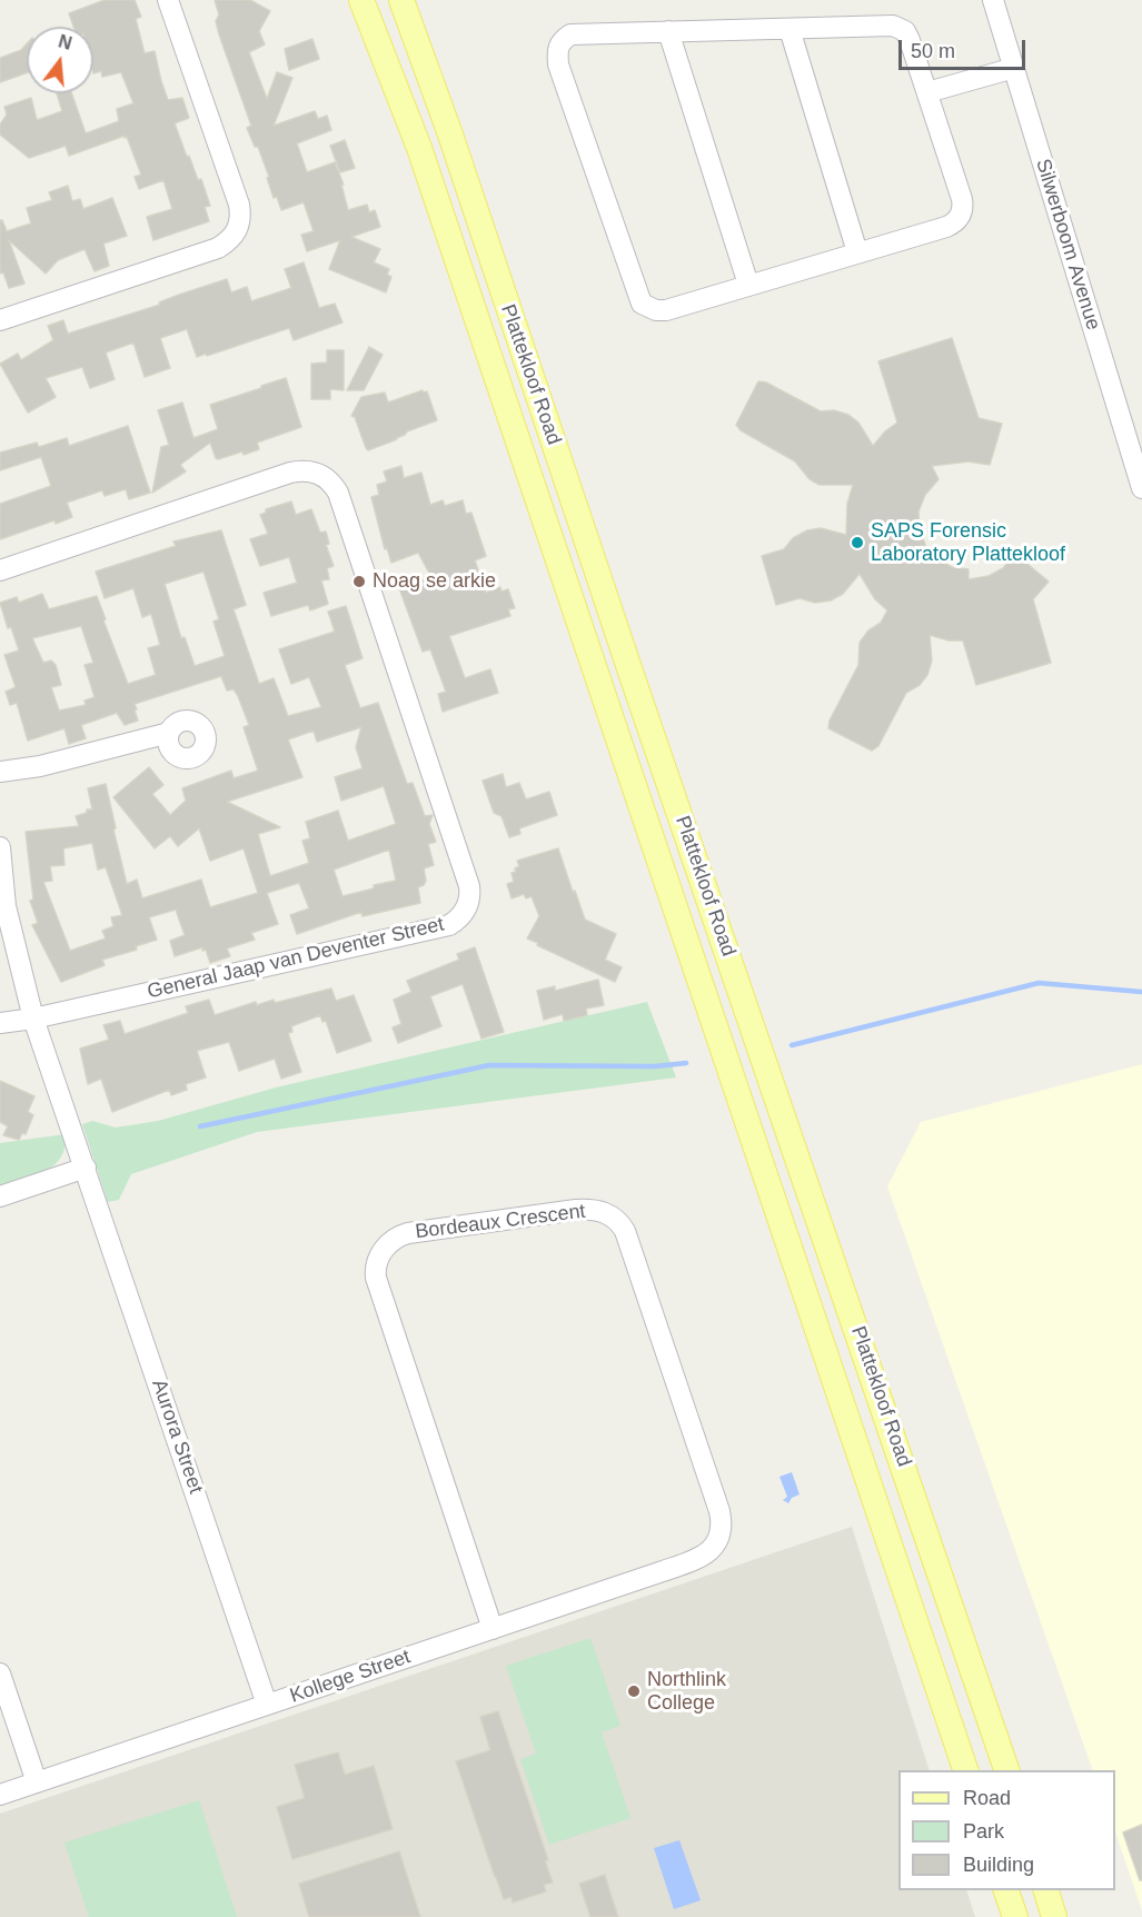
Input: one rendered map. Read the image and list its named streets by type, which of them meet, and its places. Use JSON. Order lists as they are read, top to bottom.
{
  "streets": {
    "main road": ["Plattekloof Road"],
    "street": [
      "Silwerboom Avenue",
      "General Jaap van Deventer Street",
      "Bordeaux Crescent",
      "Aurora Street",
      "Kollege Street"
    ]
  },
  "crossings": [
    ["General Jaap van Deventer Street", "Aurora Street"],
    ["Bordeaux Crescent", "Kollege Street"],
    ["Aurora Street", "Kollege Street"]
  ],
  "places": ["SAPS Forensic Laboratory Plattekloof", "Noag se arkie", "Northlink College"],
  "legend": ["Road", "Park", "Building"],
  "scale_bar": "50 m",
  "north": "top"
}
